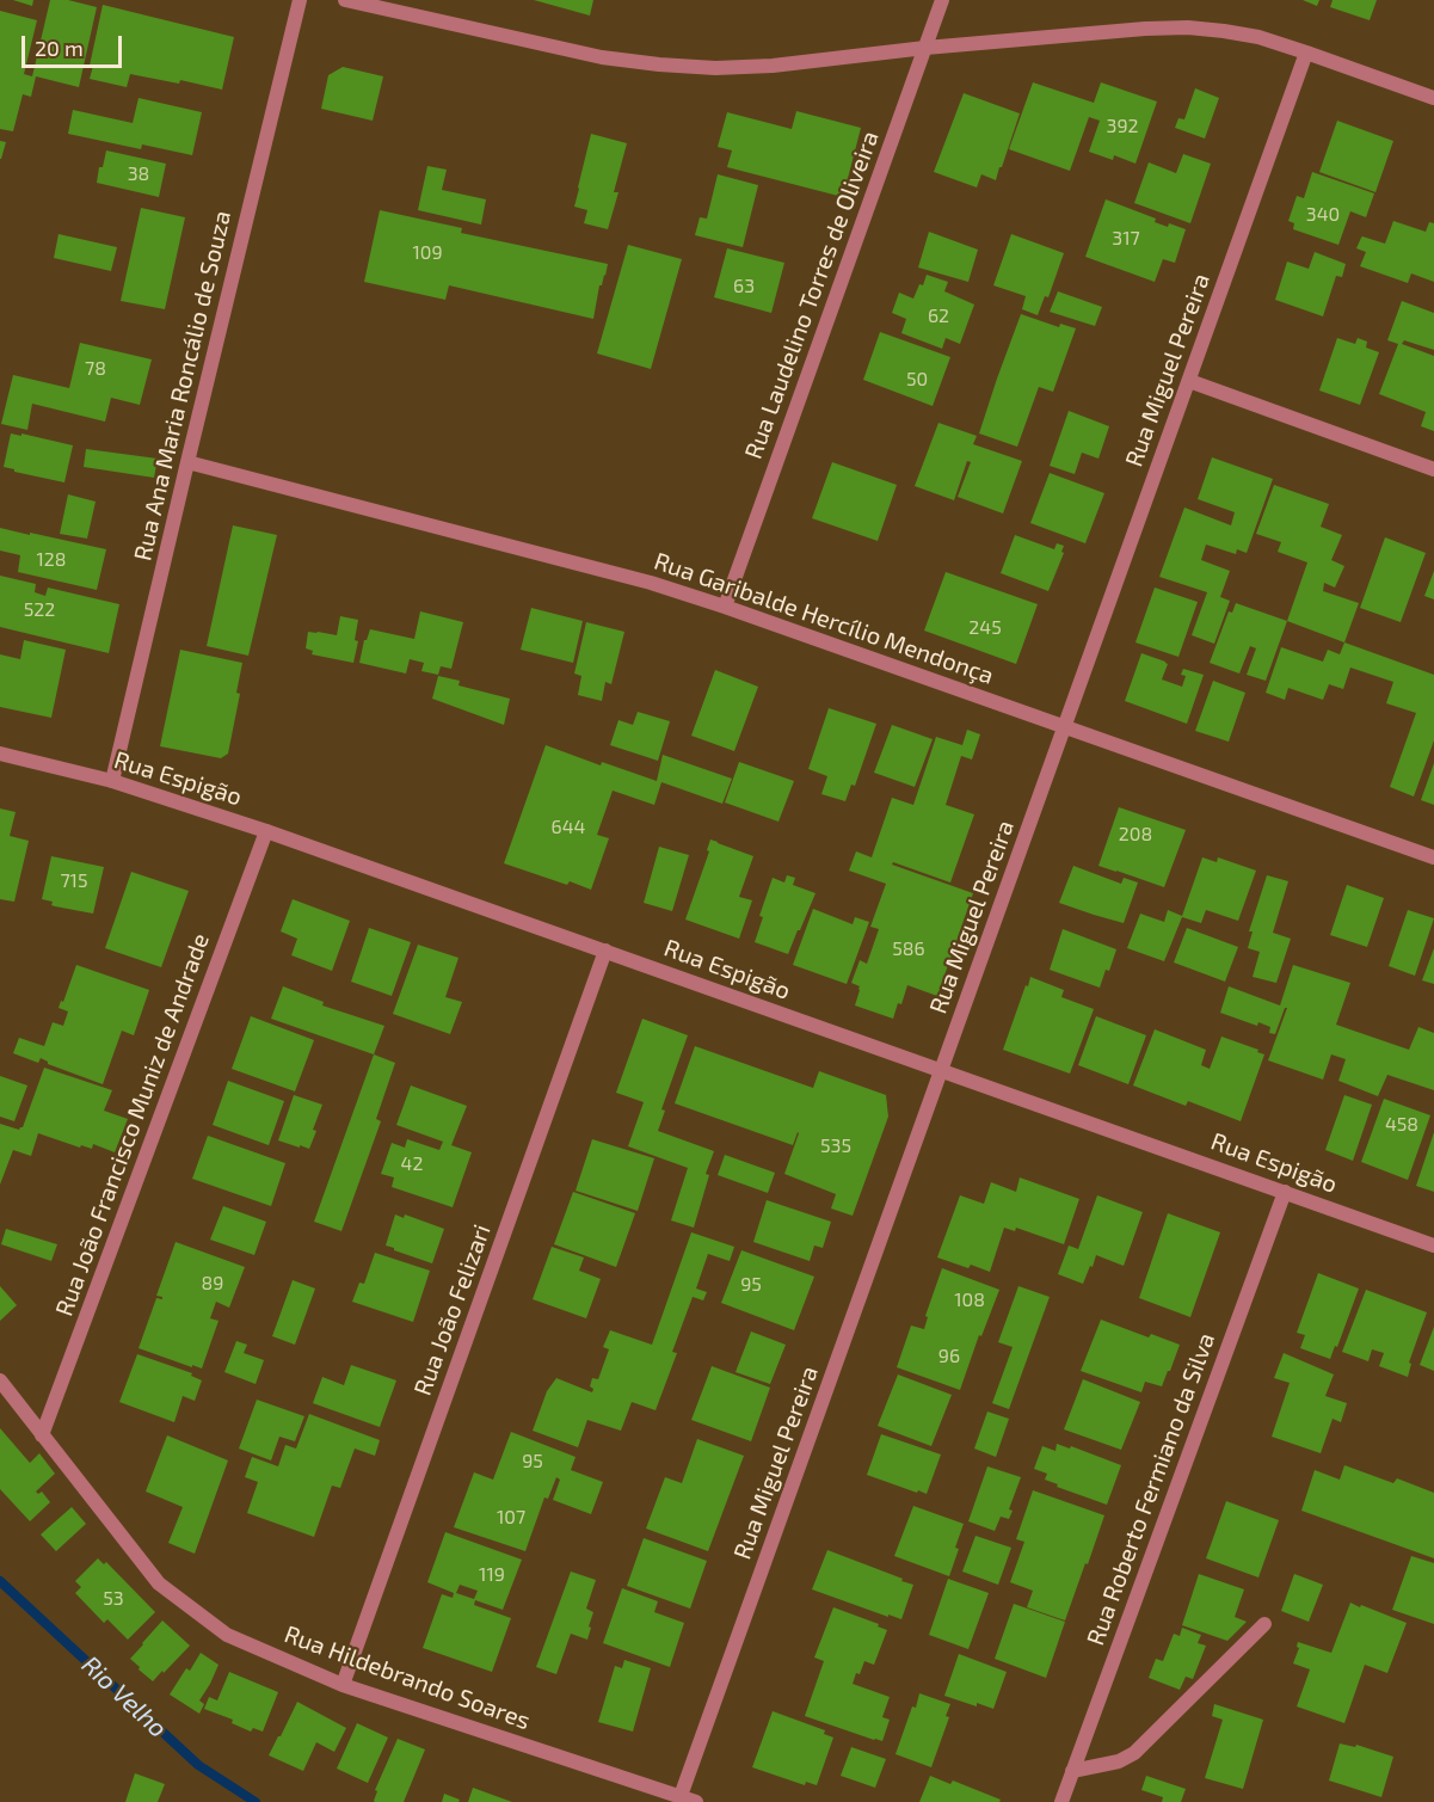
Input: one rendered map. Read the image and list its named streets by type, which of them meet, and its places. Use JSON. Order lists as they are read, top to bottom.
{
  "streets": {
    "street": [
      "Rua Laudelino Torres de Oliveira",
      "Rua Miguel Pereira",
      "Rua Ana Maria Roncálio de Souza",
      "Rua Garibalde Hercílio Mendonça",
      "Rua Espigão",
      "Rua João Francisco Muniz de Andrade",
      "Rua João Felizari",
      "Rua Roberto Fermiano da Silva",
      "Rua Hildebrando Soares"
    ]
  },
  "crossings": [
    ["Rua Laudelino Torres de Oliveira", "Rua Garibalde Hercílio Mendonça"],
    ["Rua Miguel Pereira", "Rua Garibalde Hercílio Mendonça"],
    ["Rua Miguel Pereira", "Rua Espigão"],
    ["Rua Miguel Pereira", "Rua Hildebrando Soares"],
    ["Rua Ana Maria Roncálio de Souza", "Rua Garibalde Hercílio Mendonça"],
    ["Rua Ana Maria Roncálio de Souza", "Rua Espigão"],
    ["Rua Espigão", "Rua João Francisco Muniz de Andrade"],
    ["Rua Espigão", "Rua João Felizari"],
    ["Rua Espigão", "Rua Roberto Fermiano da Silva"],
    ["Rua João Francisco Muniz de Andrade", "Rua Hildebrando Soares"],
    ["Rua João Felizari", "Rua Hildebrando Soares"]
  ],
  "water": ["Rio Velho"],
  "house_numbers": [
    "392",
    "38",
    "340",
    "317",
    "109",
    "63",
    "62",
    "78",
    "50",
    "128",
    "522",
    "245",
    "644",
    "208",
    "715",
    "586",
    "458",
    "535",
    "42",
    "89",
    "95",
    "108",
    "96",
    "95",
    "107",
    "119",
    "53"
  ],
  "scale_bar": "20 m"
}
